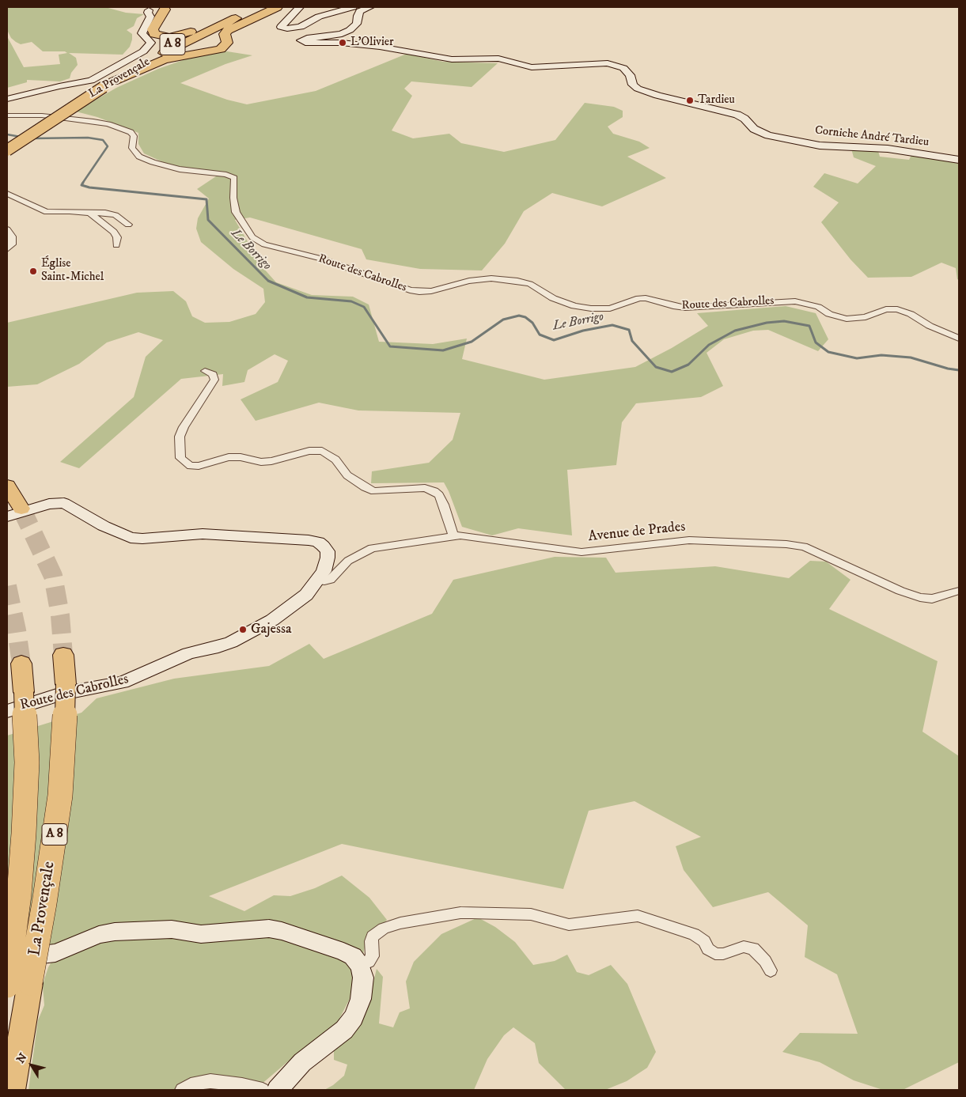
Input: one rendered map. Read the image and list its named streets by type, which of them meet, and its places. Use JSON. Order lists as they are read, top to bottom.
{
  "streets": {
    "highway": ["A 8", "La Provençale"],
    "street": ["Corniche André Tardieu", "Route des Cabrolles", "Avenue de Prades"]
  },
  "crossings": [
    ["Route des Cabrolles", "Avenue de Prades"]
  ],
  "water": ["Le Borrigo"],
  "places": [
    "L'Olivier",
    "Tardieu",
    "Église Saint-Michel",
    "Gajessa"
  ],
  "north": "top left"
}
